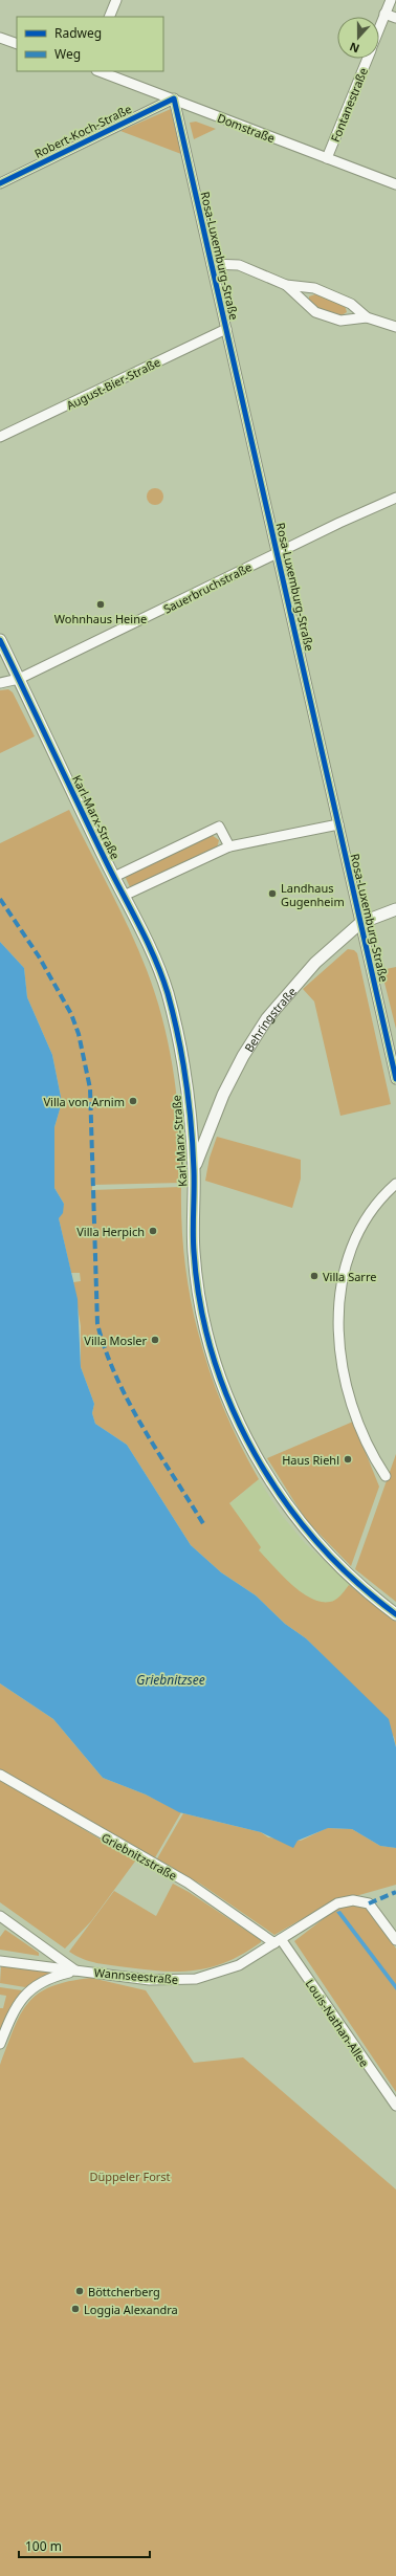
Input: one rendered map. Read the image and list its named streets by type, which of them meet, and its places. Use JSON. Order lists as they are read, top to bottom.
{
  "streets": {
    "street": [
      "Fontanestraße",
      "Domstraße",
      "Robert-Koch-Straße",
      "Rosa-Luxemburg-Straße",
      "August-Bier-Straße",
      "Sauerbruchstraße",
      "Karl-Marx-Straße",
      "Behringstraße",
      "Griebnitzstraße",
      "Wannseestraße",
      "Louis-Nathan-Allee"
    ]
  },
  "crossings": [
    ["Fontanestraße", "Domstraße"],
    ["Domstraße", "Robert-Koch-Straße"],
    ["Domstraße", "Rosa-Luxemburg-Straße"],
    ["Robert-Koch-Straße", "Rosa-Luxemburg-Straße"],
    ["Rosa-Luxemburg-Straße", "August-Bier-Straße"],
    ["Rosa-Luxemburg-Straße", "Sauerbruchstraße"],
    ["Rosa-Luxemburg-Straße", "Behringstraße"],
    ["Sauerbruchstraße", "Karl-Marx-Straße"],
    ["Karl-Marx-Straße", "Behringstraße"],
    ["Griebnitzstraße", "Wannseestraße"],
    ["Griebnitzstraße", "Louis-Nathan-Allee"],
    ["Wannseestraße", "Louis-Nathan-Allee"]
  ],
  "water": ["Griebnitzsee"],
  "parks": ["Düppeler Forst"],
  "places": [
    "Wohnhaus Heine",
    "Landhaus Gugenheim",
    "Villa von Arnim",
    "Villa Herpich",
    "Villa Sarre",
    "Villa Mosler",
    "Haus Riehl",
    "Böttcherberg",
    "Loggia Alexandra"
  ],
  "legend": ["Radweg", "Weg"],
  "scale_bar": "100 m",
  "north": "bottom"
}
